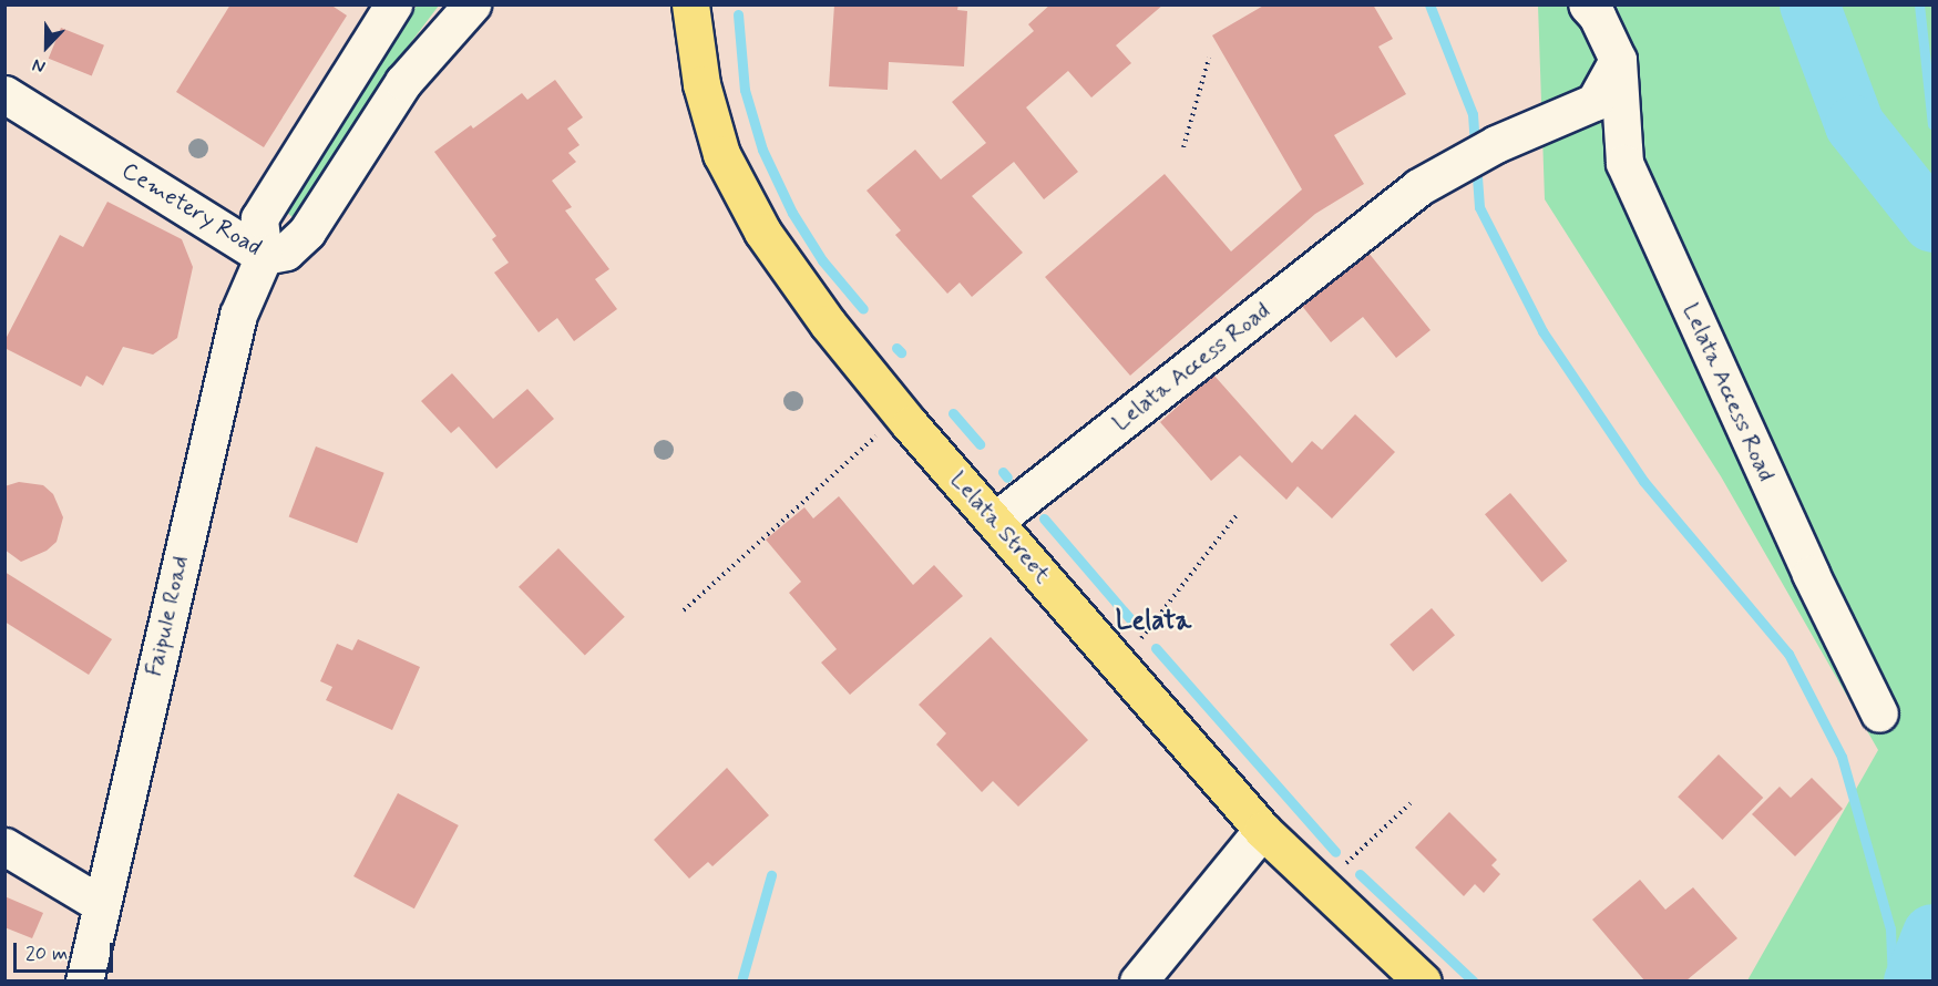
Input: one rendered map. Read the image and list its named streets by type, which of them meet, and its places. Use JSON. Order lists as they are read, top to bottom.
{
  "streets": {
    "main road": ["Lelata Street"],
    "street": ["Cemetery Road", "Lelata Access Road", "Faipule Road"]
  },
  "crossings": [
    ["Cemetery Road", "Faipule Road"],
    ["Lelata Access Road", "Lelata Street"]
  ],
  "districts": ["Lelata"],
  "scale_bar": "20 m",
  "north": "bottom"
}
